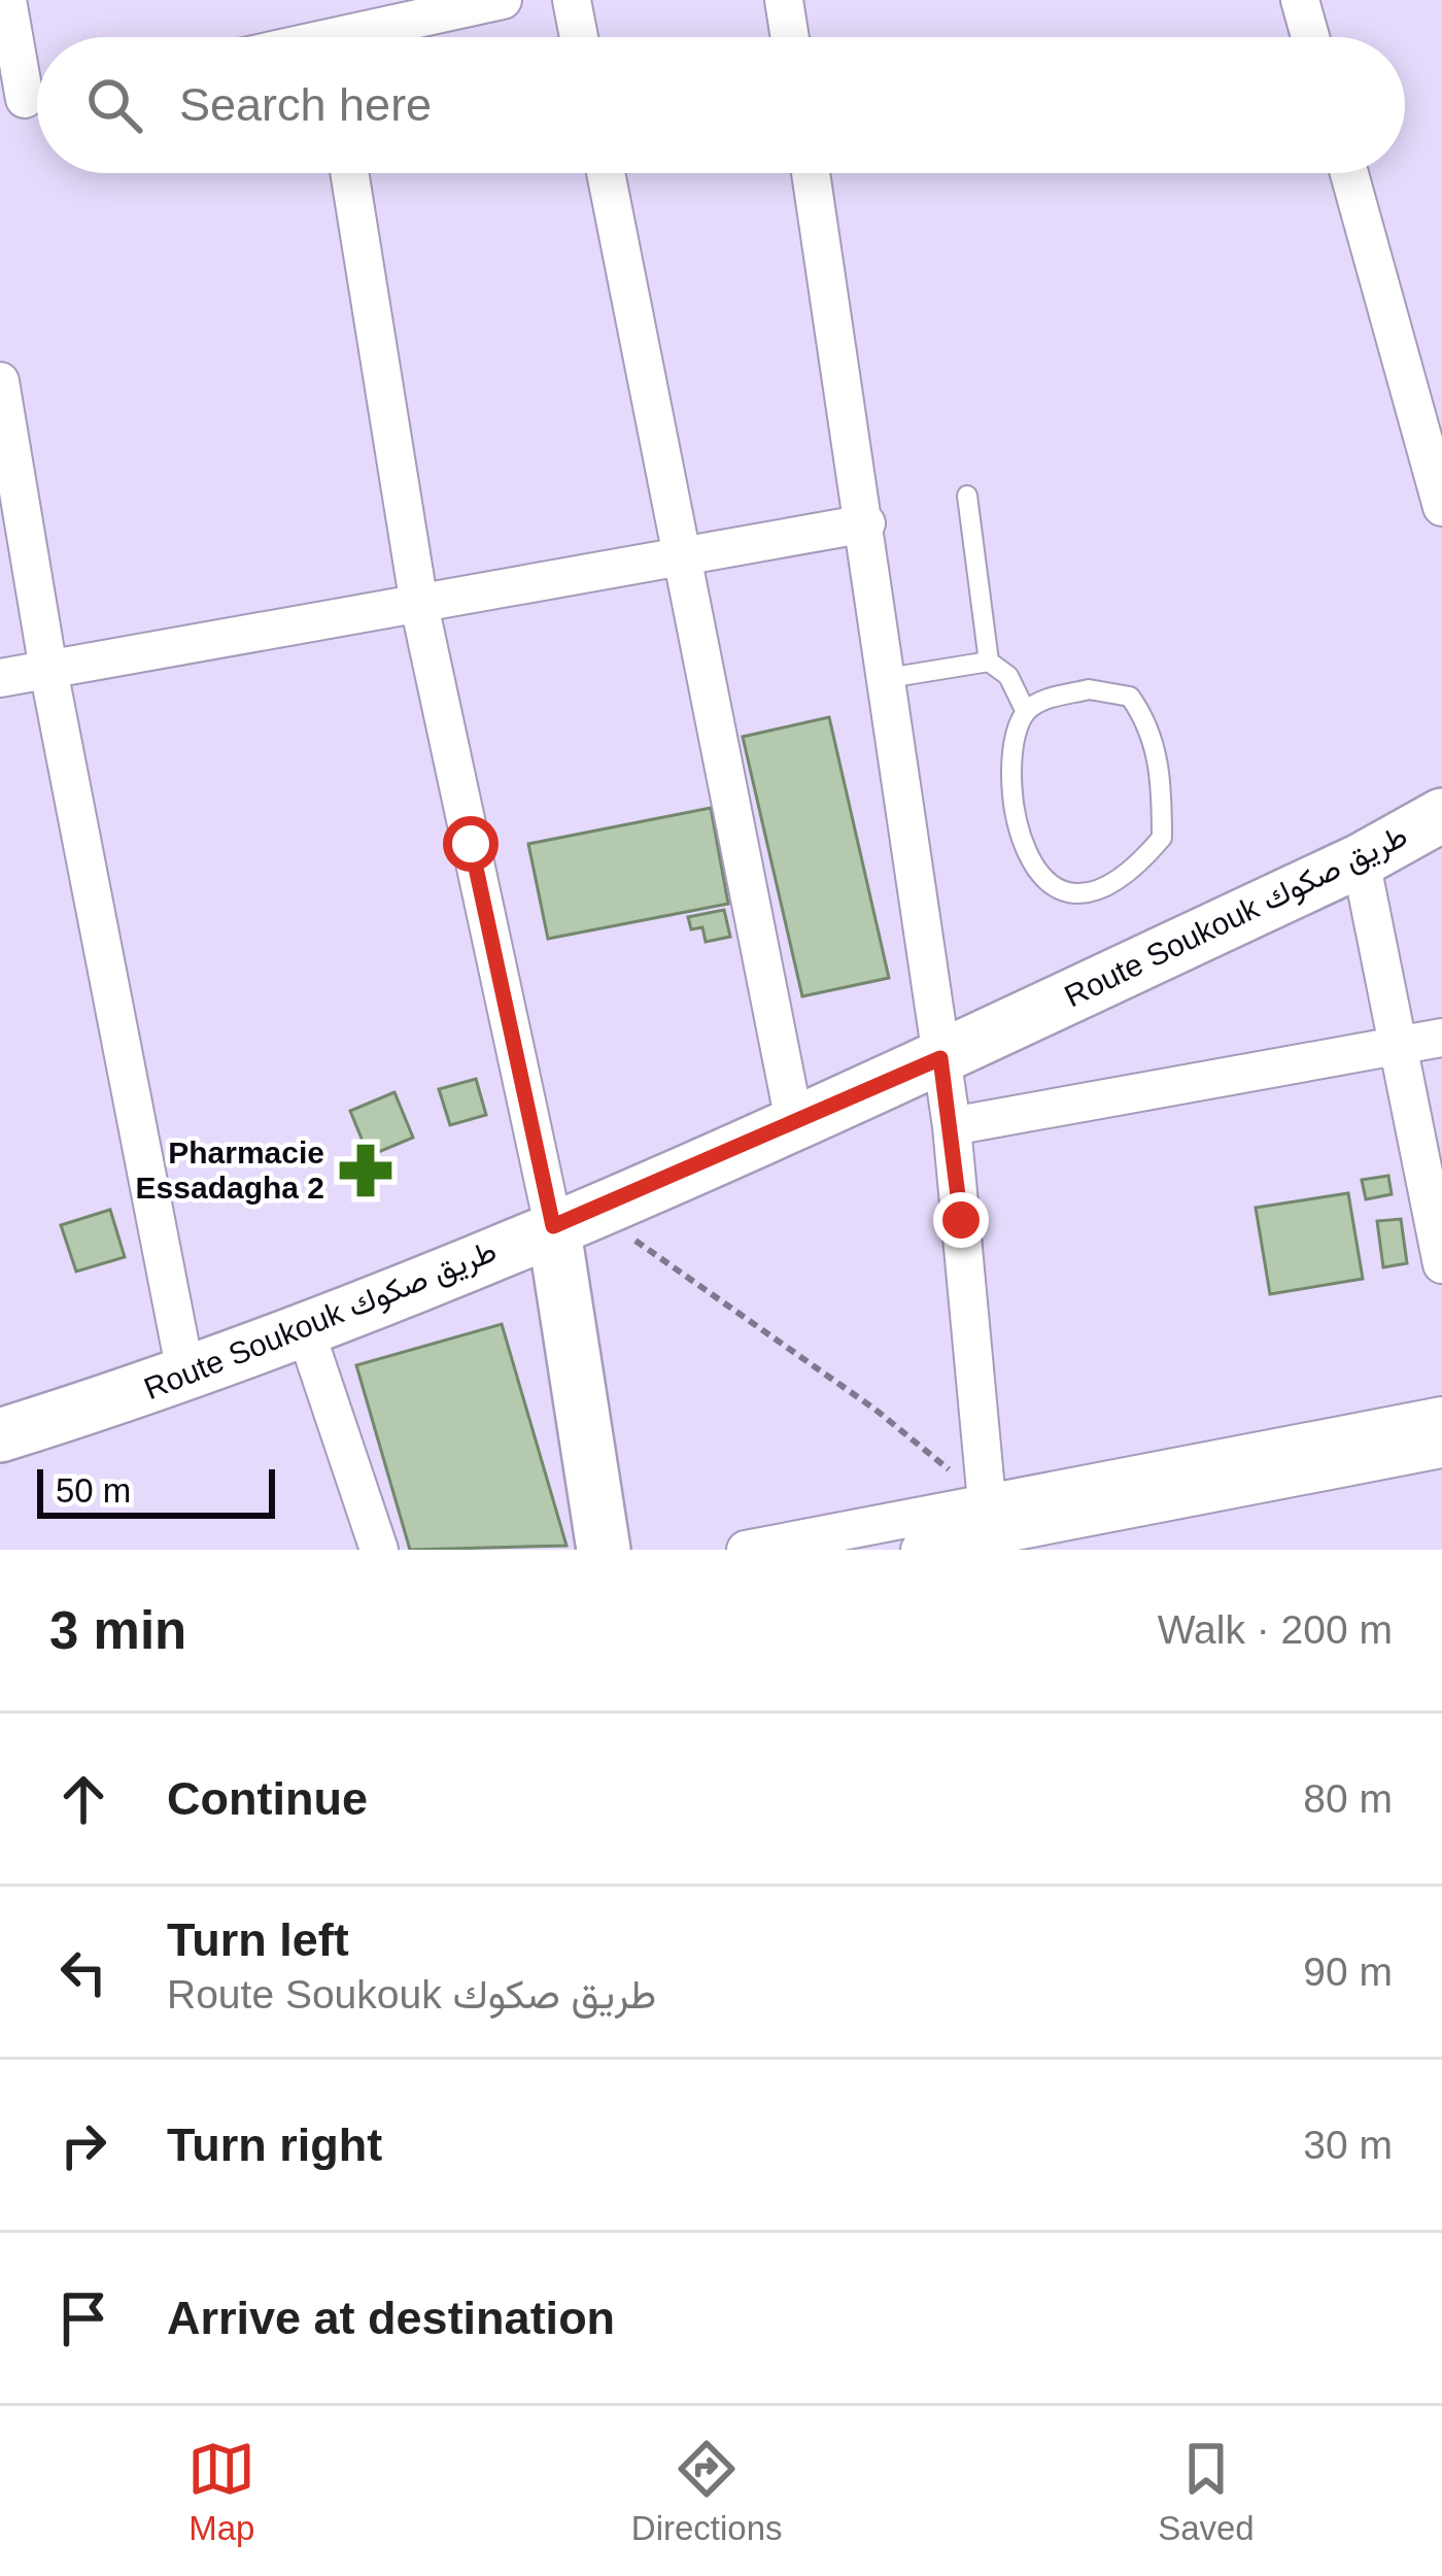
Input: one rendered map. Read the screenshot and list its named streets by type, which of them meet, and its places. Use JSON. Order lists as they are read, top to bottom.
{
  "streets": {
    "street": ["Route Soukouk طريق صكوك"]
  },
  "places": {
    "pharmacy": ["Pharmacie Essadagha 2"]
  },
  "scale_bar": "50 m",
  "page": {
    "search": "Search here",
    "scale": "50 m",
    "heading": ["3 min", "Walk · 200 m"],
    "list": [
      ["Continue", "80 m"],
      ["Turn left", "Route Soukouk طريق صكوك", "90 m"],
      ["Turn right", "30 m"],
      "Arrive at destination"
    ],
    "nav": ["Map", "Directions", "Saved"]
  }
}
